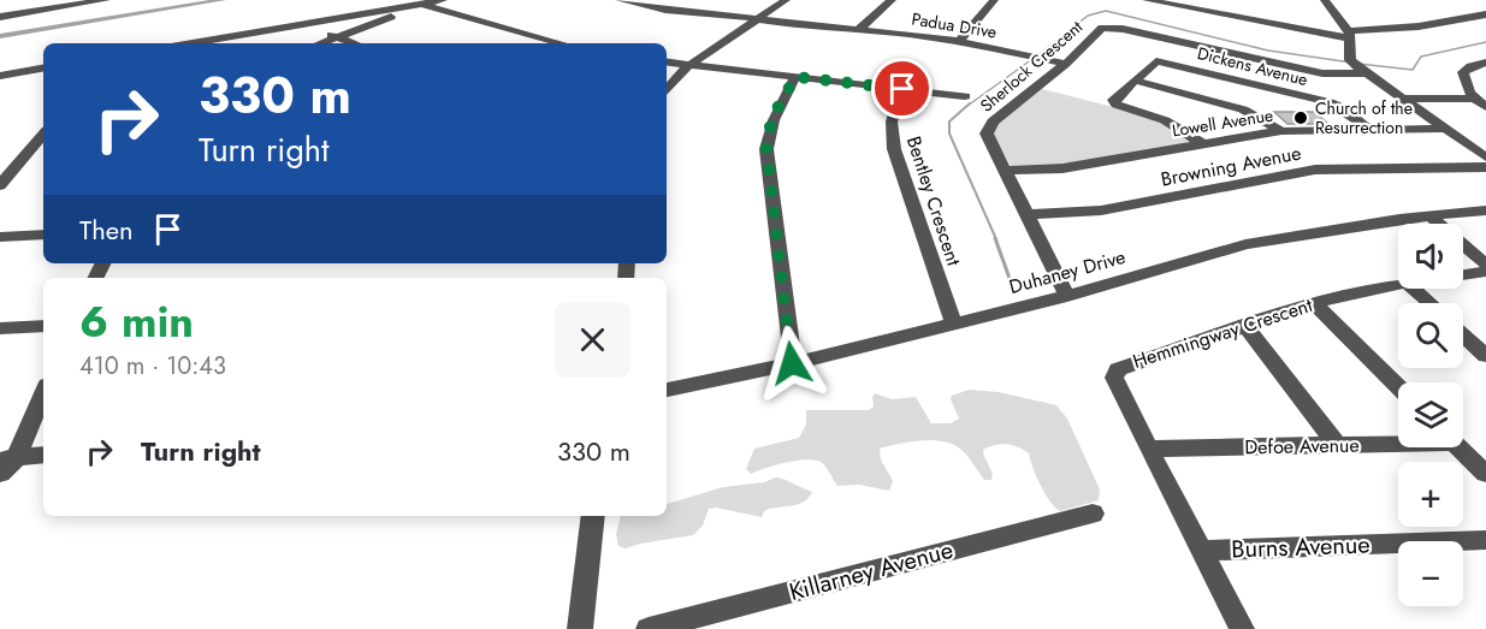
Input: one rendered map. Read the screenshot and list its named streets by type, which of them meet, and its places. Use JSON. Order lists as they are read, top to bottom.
{
  "streets": {
    "street": [
      "Padua Drive",
      "Sherlock Crescent",
      "Dickens Avenue",
      "Lowell Avenue",
      "Browning Avenue",
      "Bentley Crescent",
      "Duhaney Drive",
      "Hemmingway Crescent",
      "Defoe Avenue",
      "Burns Avenue",
      "Killarney Avenue"
    ]
  },
  "crossings": [
    ["Padua Drive", "Sherlock Crescent"],
    ["Sherlock Crescent", "Lowell Avenue"],
    ["Sherlock Crescent", "Browning Avenue"],
    ["Sherlock Crescent", "Duhaney Drive"],
    ["Dickens Avenue", "Lowell Avenue"],
    ["Bentley Crescent", "Duhaney Drive"],
    ["Hemmingway Crescent", "Defoe Avenue"],
    ["Hemmingway Crescent", "Burns Avenue"]
  ],
  "places": ["Church of the Resurrection"],
  "page": {
    "turn": ["330 m", "Turn right"],
    "then": "Then",
    "map_buttons": ["+", "−"],
    "heading": ["6 min", "410 m · 10:43"],
    "list": [
      {
        "name": "Turn right",
        "value": "330 m"
      }
    ]
  }
}
